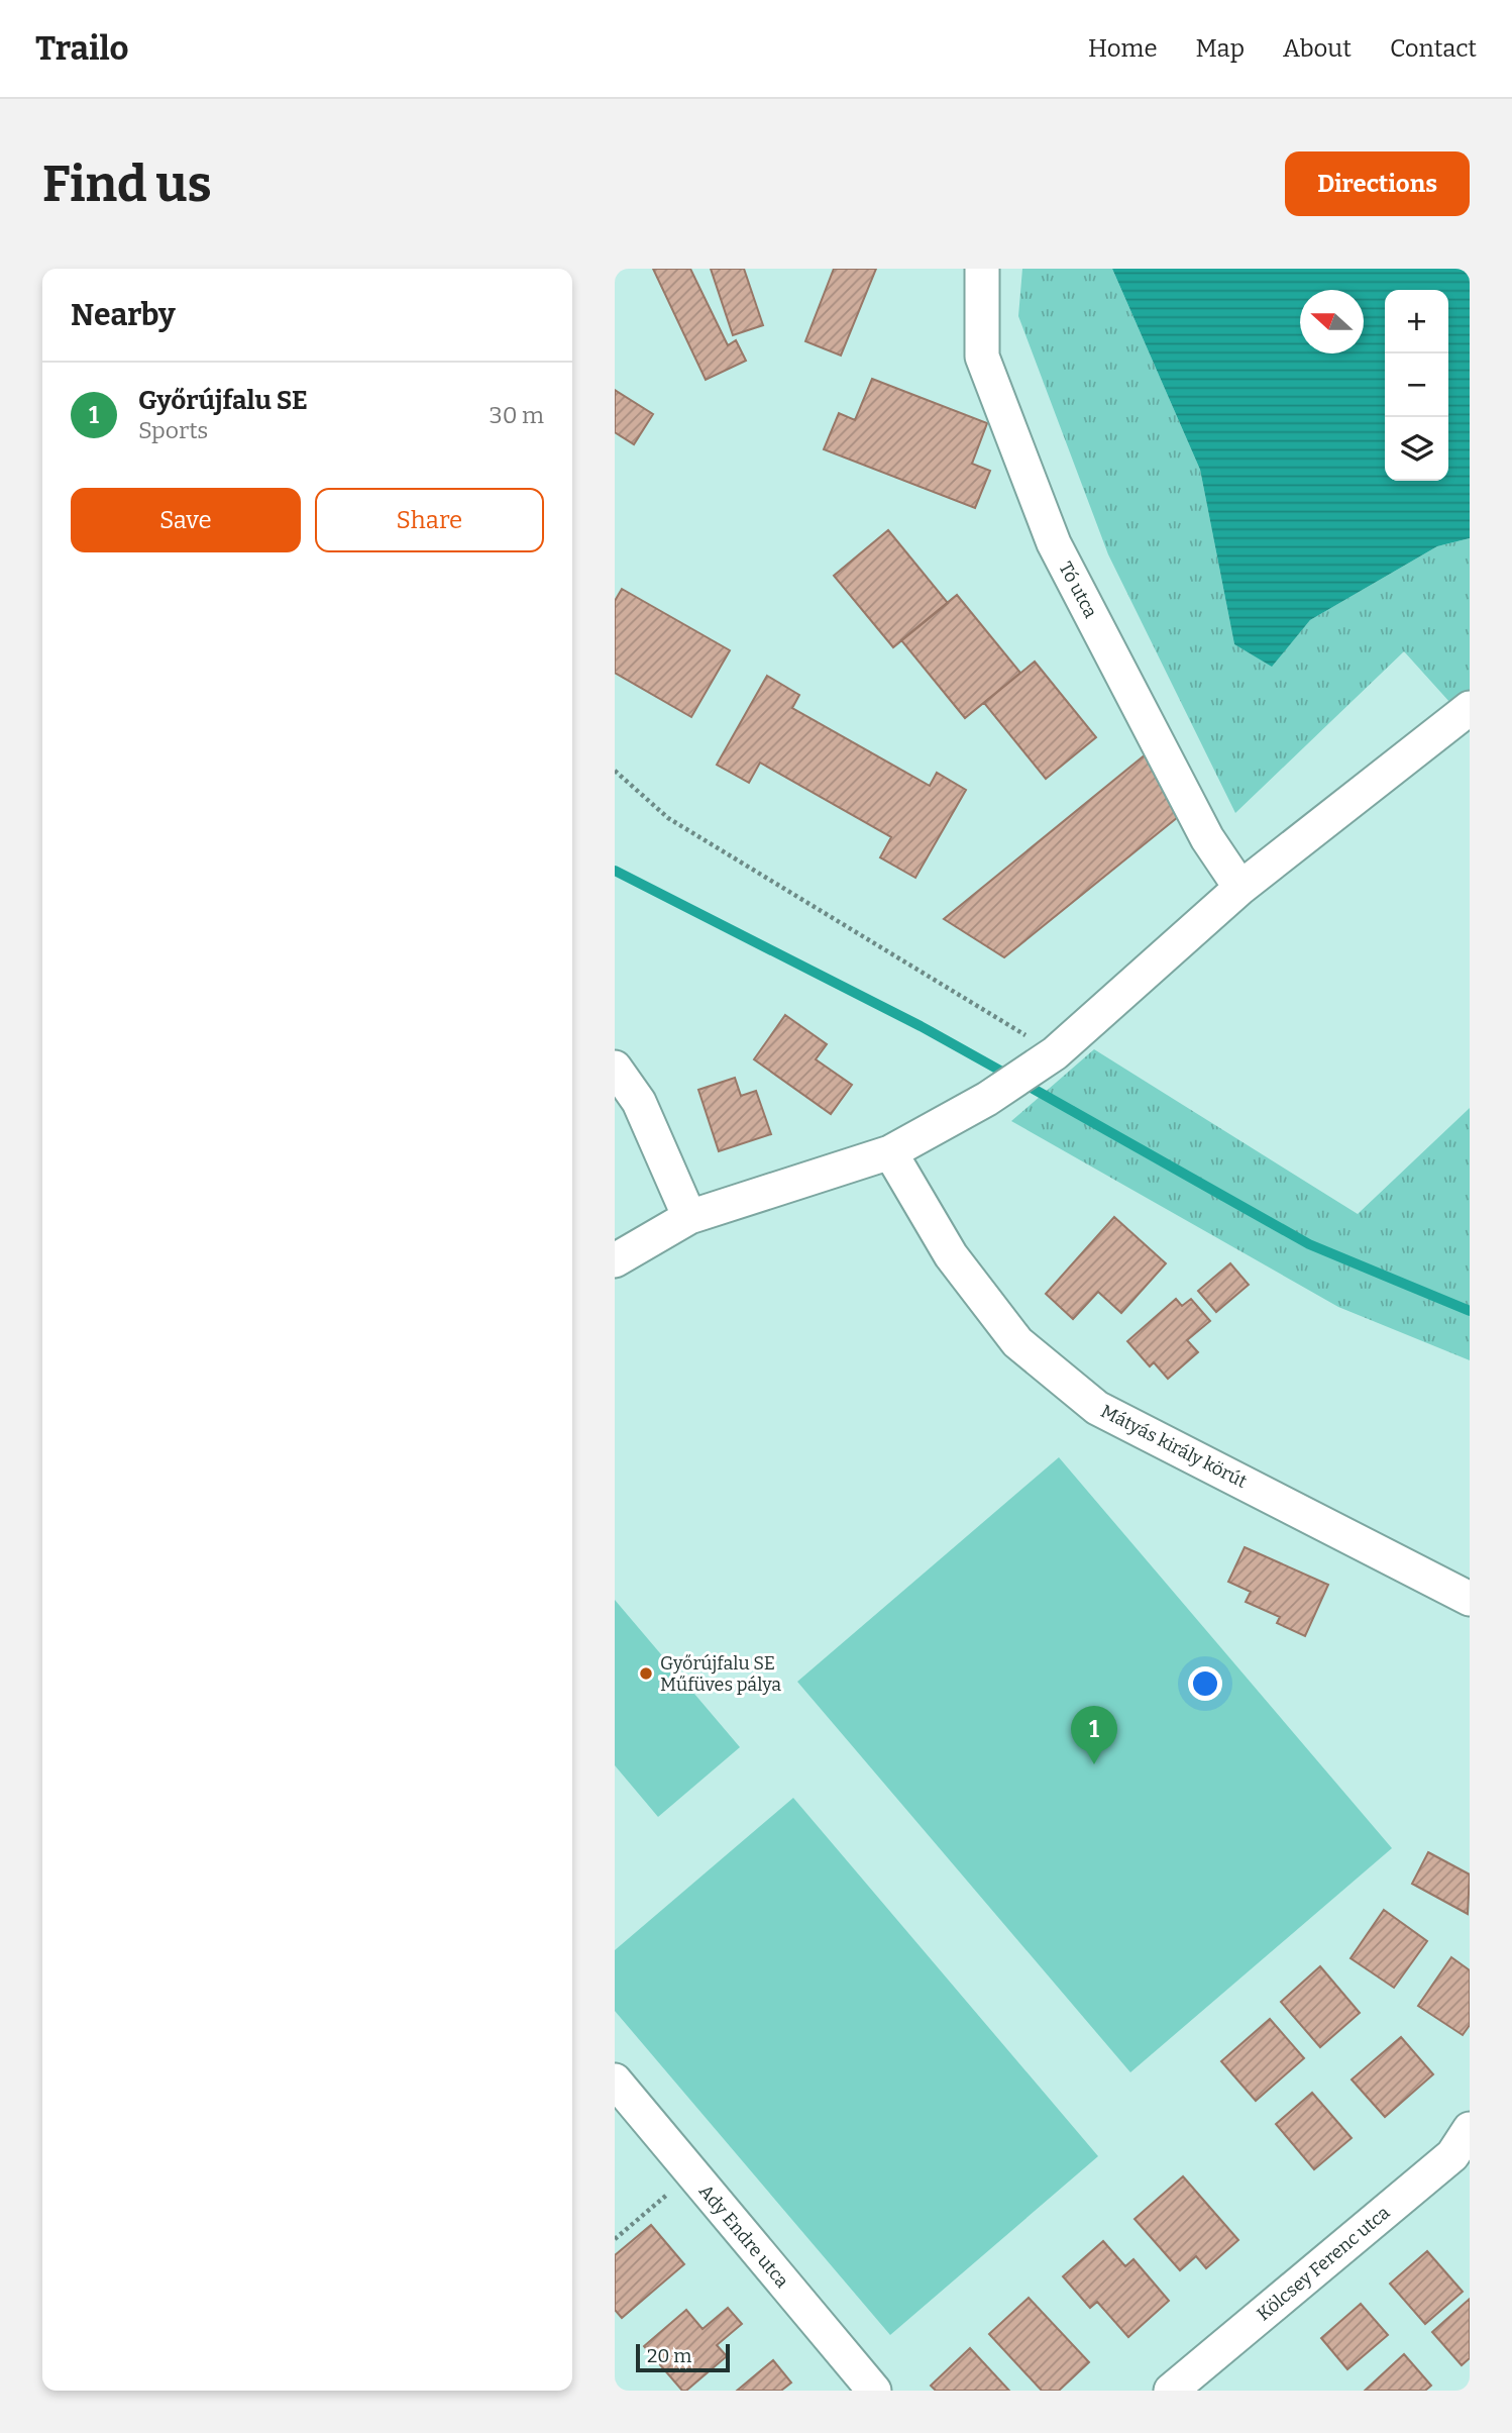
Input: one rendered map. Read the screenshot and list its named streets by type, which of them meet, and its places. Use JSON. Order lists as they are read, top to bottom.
{
  "streets": {
    "street": [
      "Tó utca",
      "Mátyás király körút",
      "Ady Endre utca",
      "Kölcsey Ferenc utca"
    ]
  },
  "places": ["Győrújfalu SE Műfüves pálya"],
  "scale_bar": "20 m",
  "north": "left",
  "page": {
    "header": "Trailo",
    "nav": [
      "Home",
      "Map",
      "About",
      "Contact"
    ],
    "buttons": [
      "Directions",
      ["Save", "Share"]
    ],
    "title": "Find us",
    "heading": "Nearby",
    "map_buttons": ["+", "−"],
    "list": [
      {
        "mark": "1",
        "name": "Győrújfalu SE",
        "note": "Sports",
        "value": "30 m"
      }
    ],
    "pins": "1",
    "scale": "20 m"
  }
}
